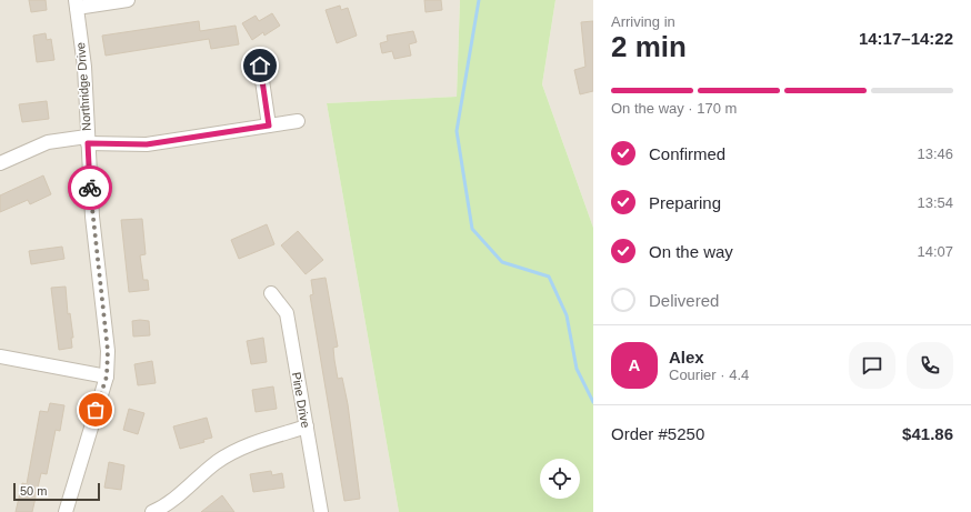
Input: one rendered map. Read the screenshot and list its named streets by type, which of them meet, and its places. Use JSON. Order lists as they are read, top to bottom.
{
  "streets": {
    "street": ["Northridge Drive", "Pine Drive"]
  },
  "scale_bar": "50 m",
  "page": {
    "heading": ["2 min", "Arriving in", "14:17–14:22"],
    "panel": [
      "Alex",
      "Courier · 4.4",
      "Order #5250",
      "$41.86"
    ],
    "bar": "On the way · 170 m",
    "list": [
      ["Confirmed", "13:46"],
      ["Preparing", "13:54"],
      ["On the way", "14:07"],
      "Delivered"
    ],
    "round": "A",
    "scale": "50 m"
  }
}
